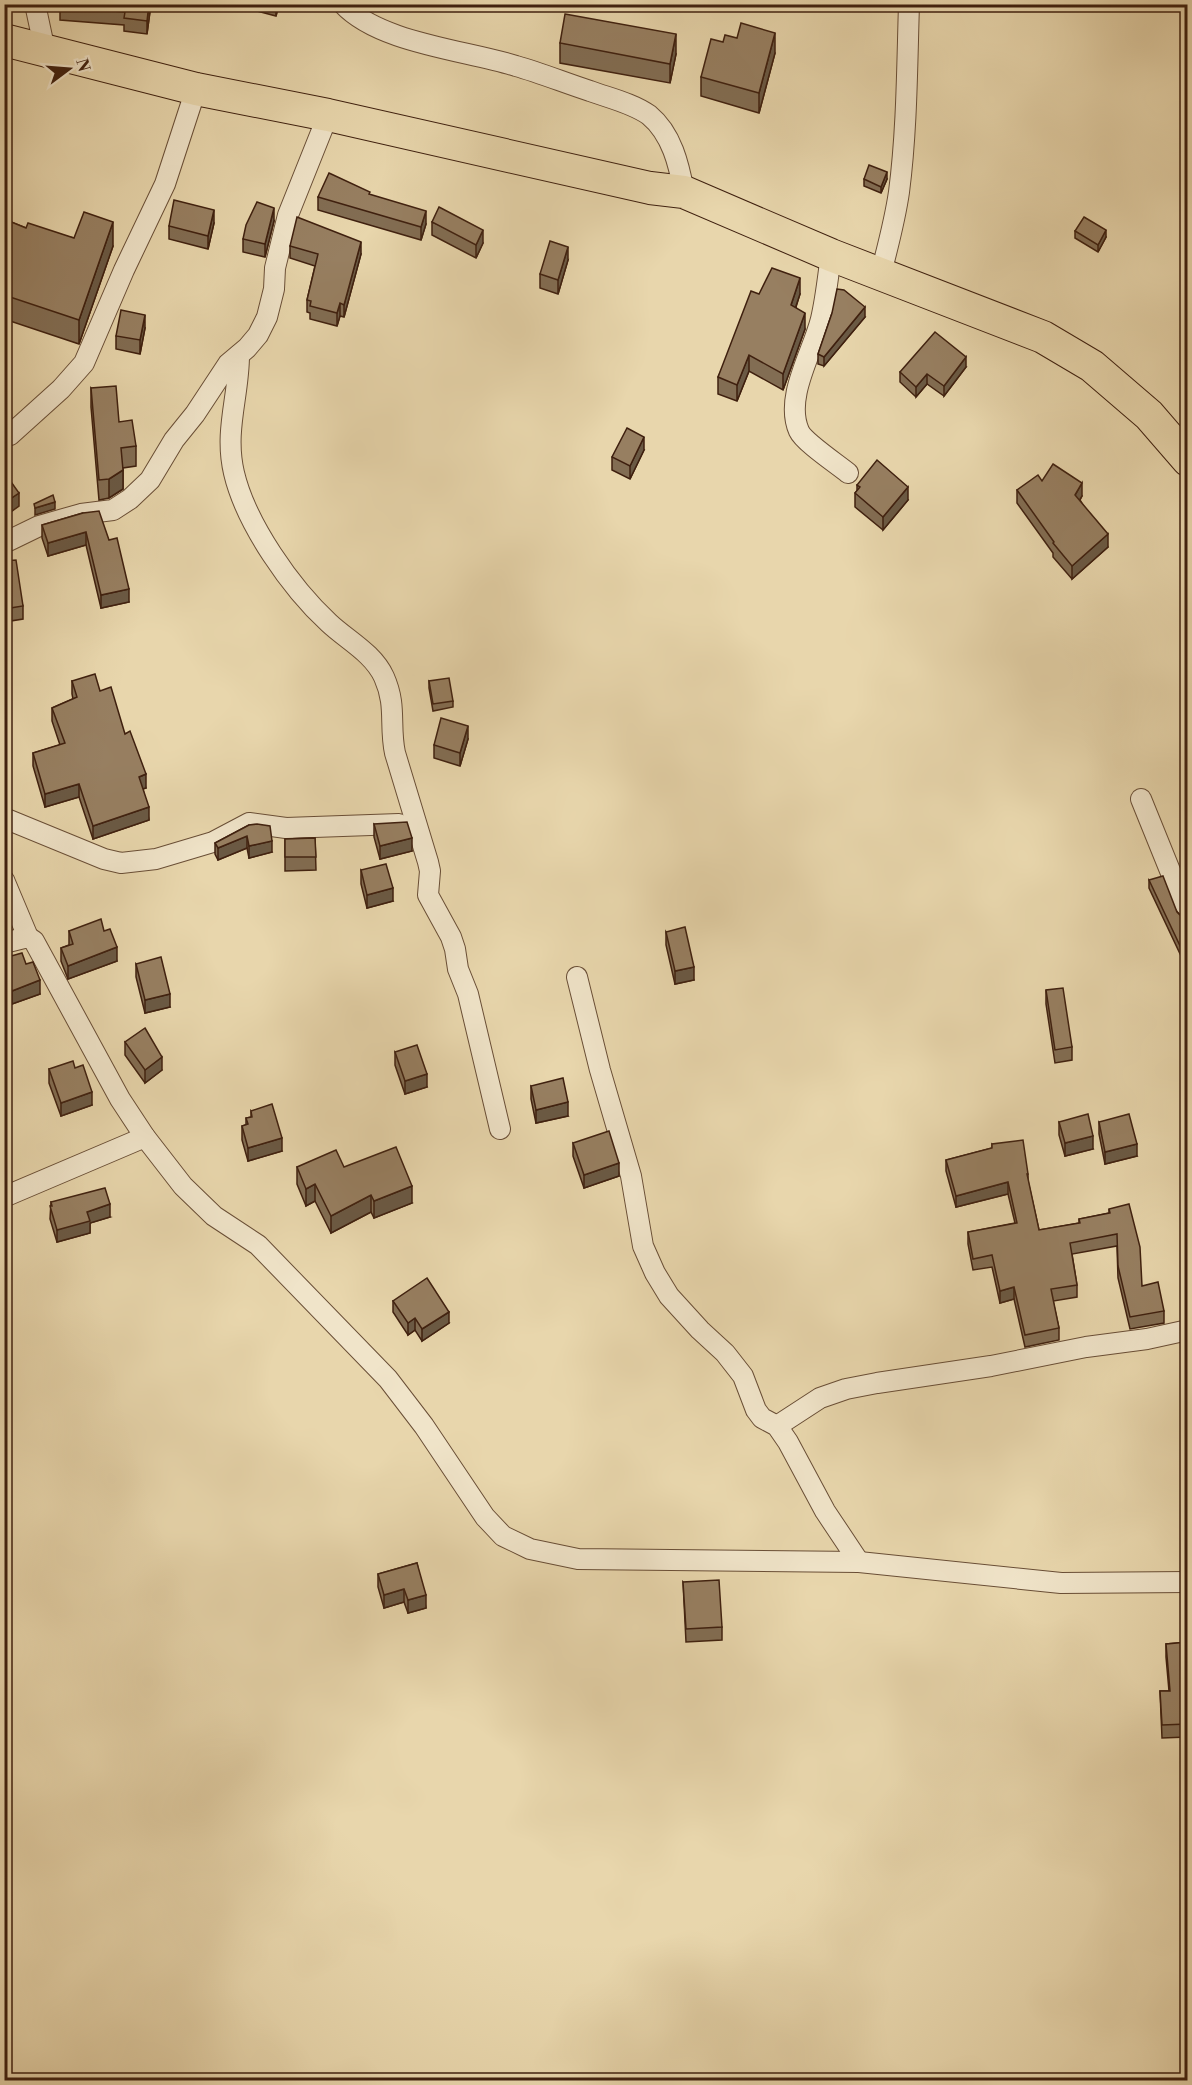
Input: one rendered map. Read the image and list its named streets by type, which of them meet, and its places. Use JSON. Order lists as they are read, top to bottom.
{
  "north": "right"
}
